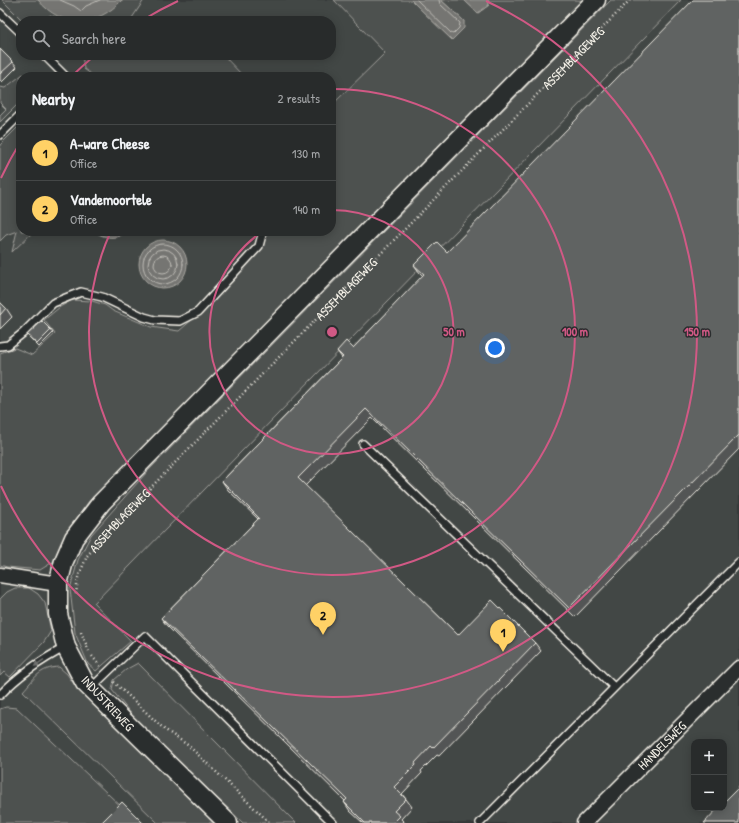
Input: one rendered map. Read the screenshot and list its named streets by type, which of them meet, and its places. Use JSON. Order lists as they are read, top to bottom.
{
  "streets": {
    "street": ["ASSEMBLAGEWEG", "INDUSTRIEWEG", "HANDELSWEG"]
  },
  "crossings": [
    ["ASSEMBLAGEWEG", "INDUSTRIEWEG"]
  ],
  "page": {
    "search": "Search here",
    "heading": ["Nearby", "2 results"],
    "list": [
      {
        "mark": "1",
        "name": "A-ware Cheese",
        "note": "Office",
        "value": "130 m"
      },
      {
        "mark": "2",
        "name": "Vandemoortele",
        "note": "Office",
        "value": "140 m"
      }
    ],
    "pins": ["2", "1"],
    "map_buttons": ["+", "−"]
  },
  "rings": ["50 m", "100 m", "150 m"]
}
